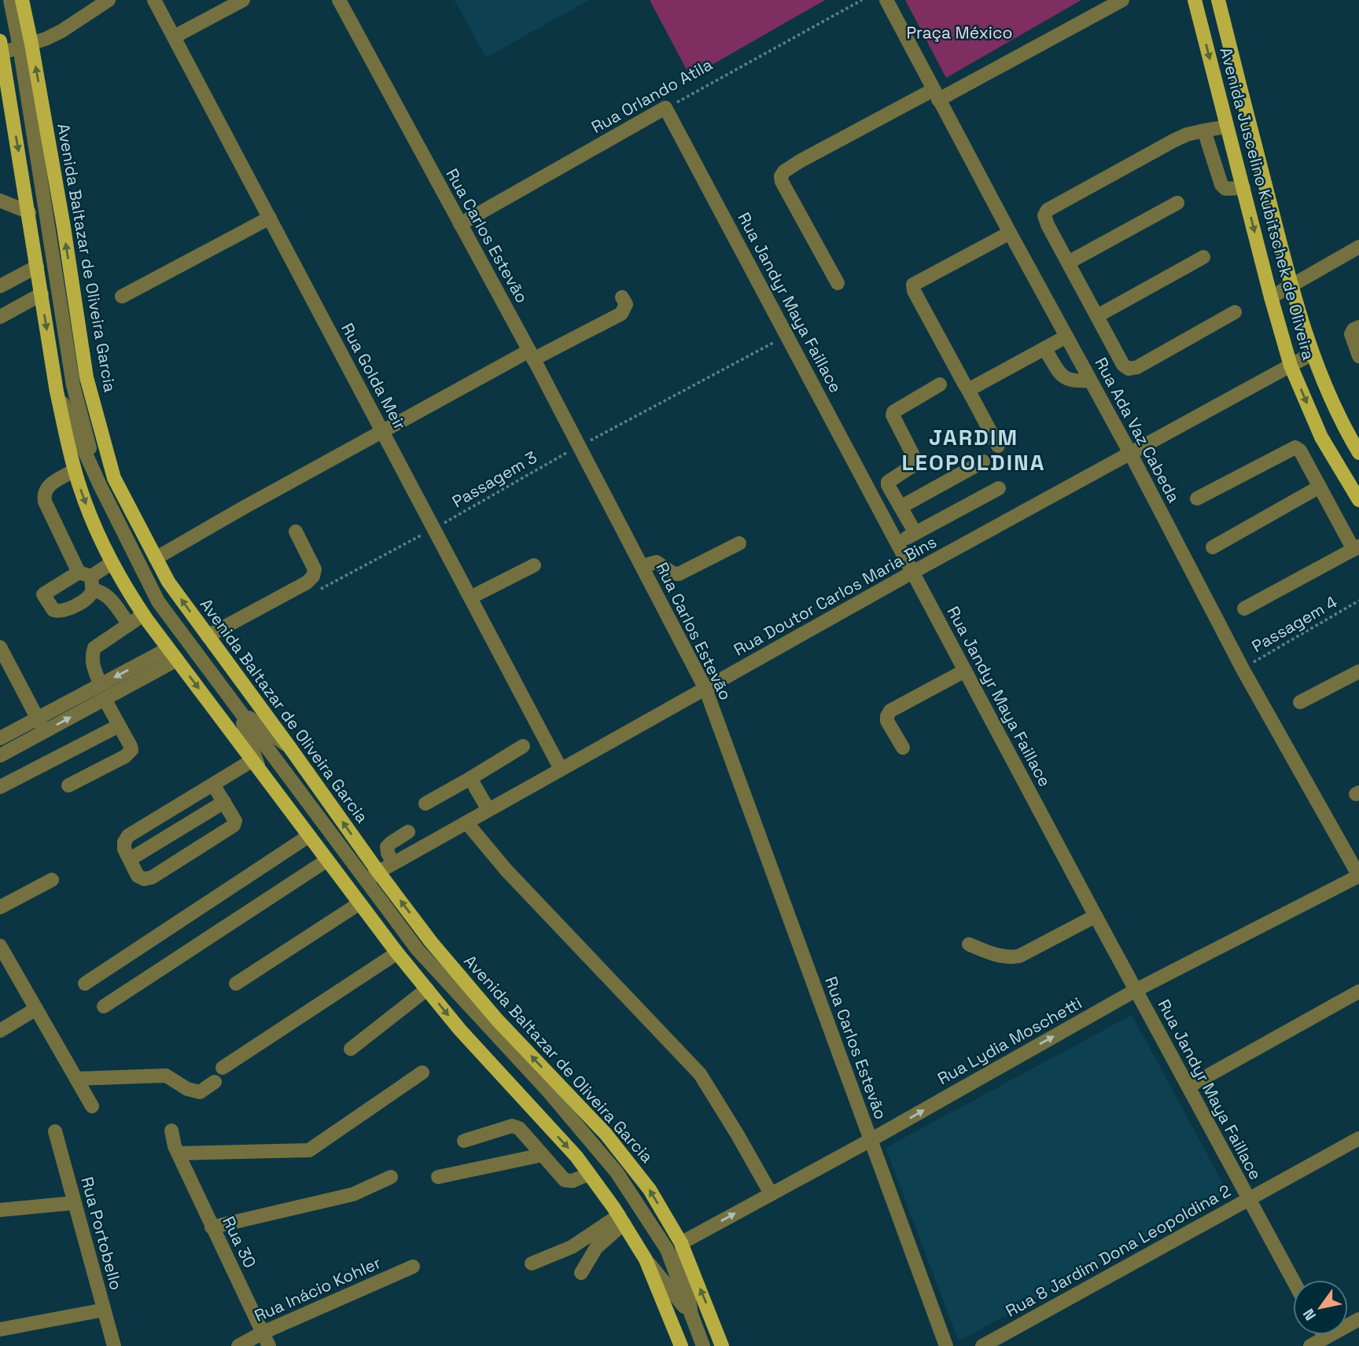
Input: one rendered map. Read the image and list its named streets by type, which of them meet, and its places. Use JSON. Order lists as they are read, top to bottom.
{
  "streets": {
    "main road": ["Avenida Juscelino Kubitschek de Oliveira", "Avenida Baltazar de Oliveira Garcia"],
    "street": [
      "Rua Orlando Atila",
      "Rua Carlos Estevão",
      "Rua Jandyr Maya Faillace",
      "Rua Golda Meir",
      "Rua Ada Vaz Cabeda",
      "Rua Doutor Carlos Maria Bins",
      "Rua Lydia Moschetti",
      "Rua Portobello",
      "Rua 30",
      "Rua 8 Jardim Dona Leopoldina 2",
      "Rua Inácio Kohler"
    ],
    "path": ["Passagem 3", "Passagem 4"]
  },
  "crossings": [
    ["Rua Orlando Atila", "Rua Carlos Estevão"],
    ["Rua Orlando Atila", "Rua Jandyr Maya Faillace"],
    ["Avenida Juscelino Kubitschek de Oliveira", "Rua Doutor Carlos Maria Bins"],
    ["Rua Carlos Estevão", "Passagem 3"],
    ["Rua Carlos Estevão", "Rua Doutor Carlos Maria Bins"],
    ["Rua Carlos Estevão", "Rua Lydia Moschetti"],
    ["Avenida Baltazar de Oliveira Garcia", "Rua Doutor Carlos Maria Bins"],
    ["Avenida Baltazar de Oliveira Garcia", "Rua Lydia Moschetti"],
    ["Rua Jandyr Maya Faillace", "Passagem 3"],
    ["Rua Jandyr Maya Faillace", "Rua Doutor Carlos Maria Bins"],
    ["Rua Jandyr Maya Faillace", "Rua Lydia Moschetti"],
    ["Rua Jandyr Maya Faillace", "Rua 8 Jardim Dona Leopoldina 2"],
    ["Rua Golda Meir", "Passagem 3"],
    ["Rua Golda Meir", "Rua Doutor Carlos Maria Bins"],
    ["Rua Ada Vaz Cabeda", "Rua Doutor Carlos Maria Bins"],
    ["Rua Ada Vaz Cabeda", "Passagem 4"],
    ["Rua Ada Vaz Cabeda", "Rua Lydia Moschetti"],
    ["Rua 30", "Rua Inácio Kohler"]
  ],
  "one_way": ["Rua Lydia Moschetti"],
  "districts": ["JARDIM LEOPOLDINA"],
  "parks": ["Praça México"],
  "north": "bottom left"
}
